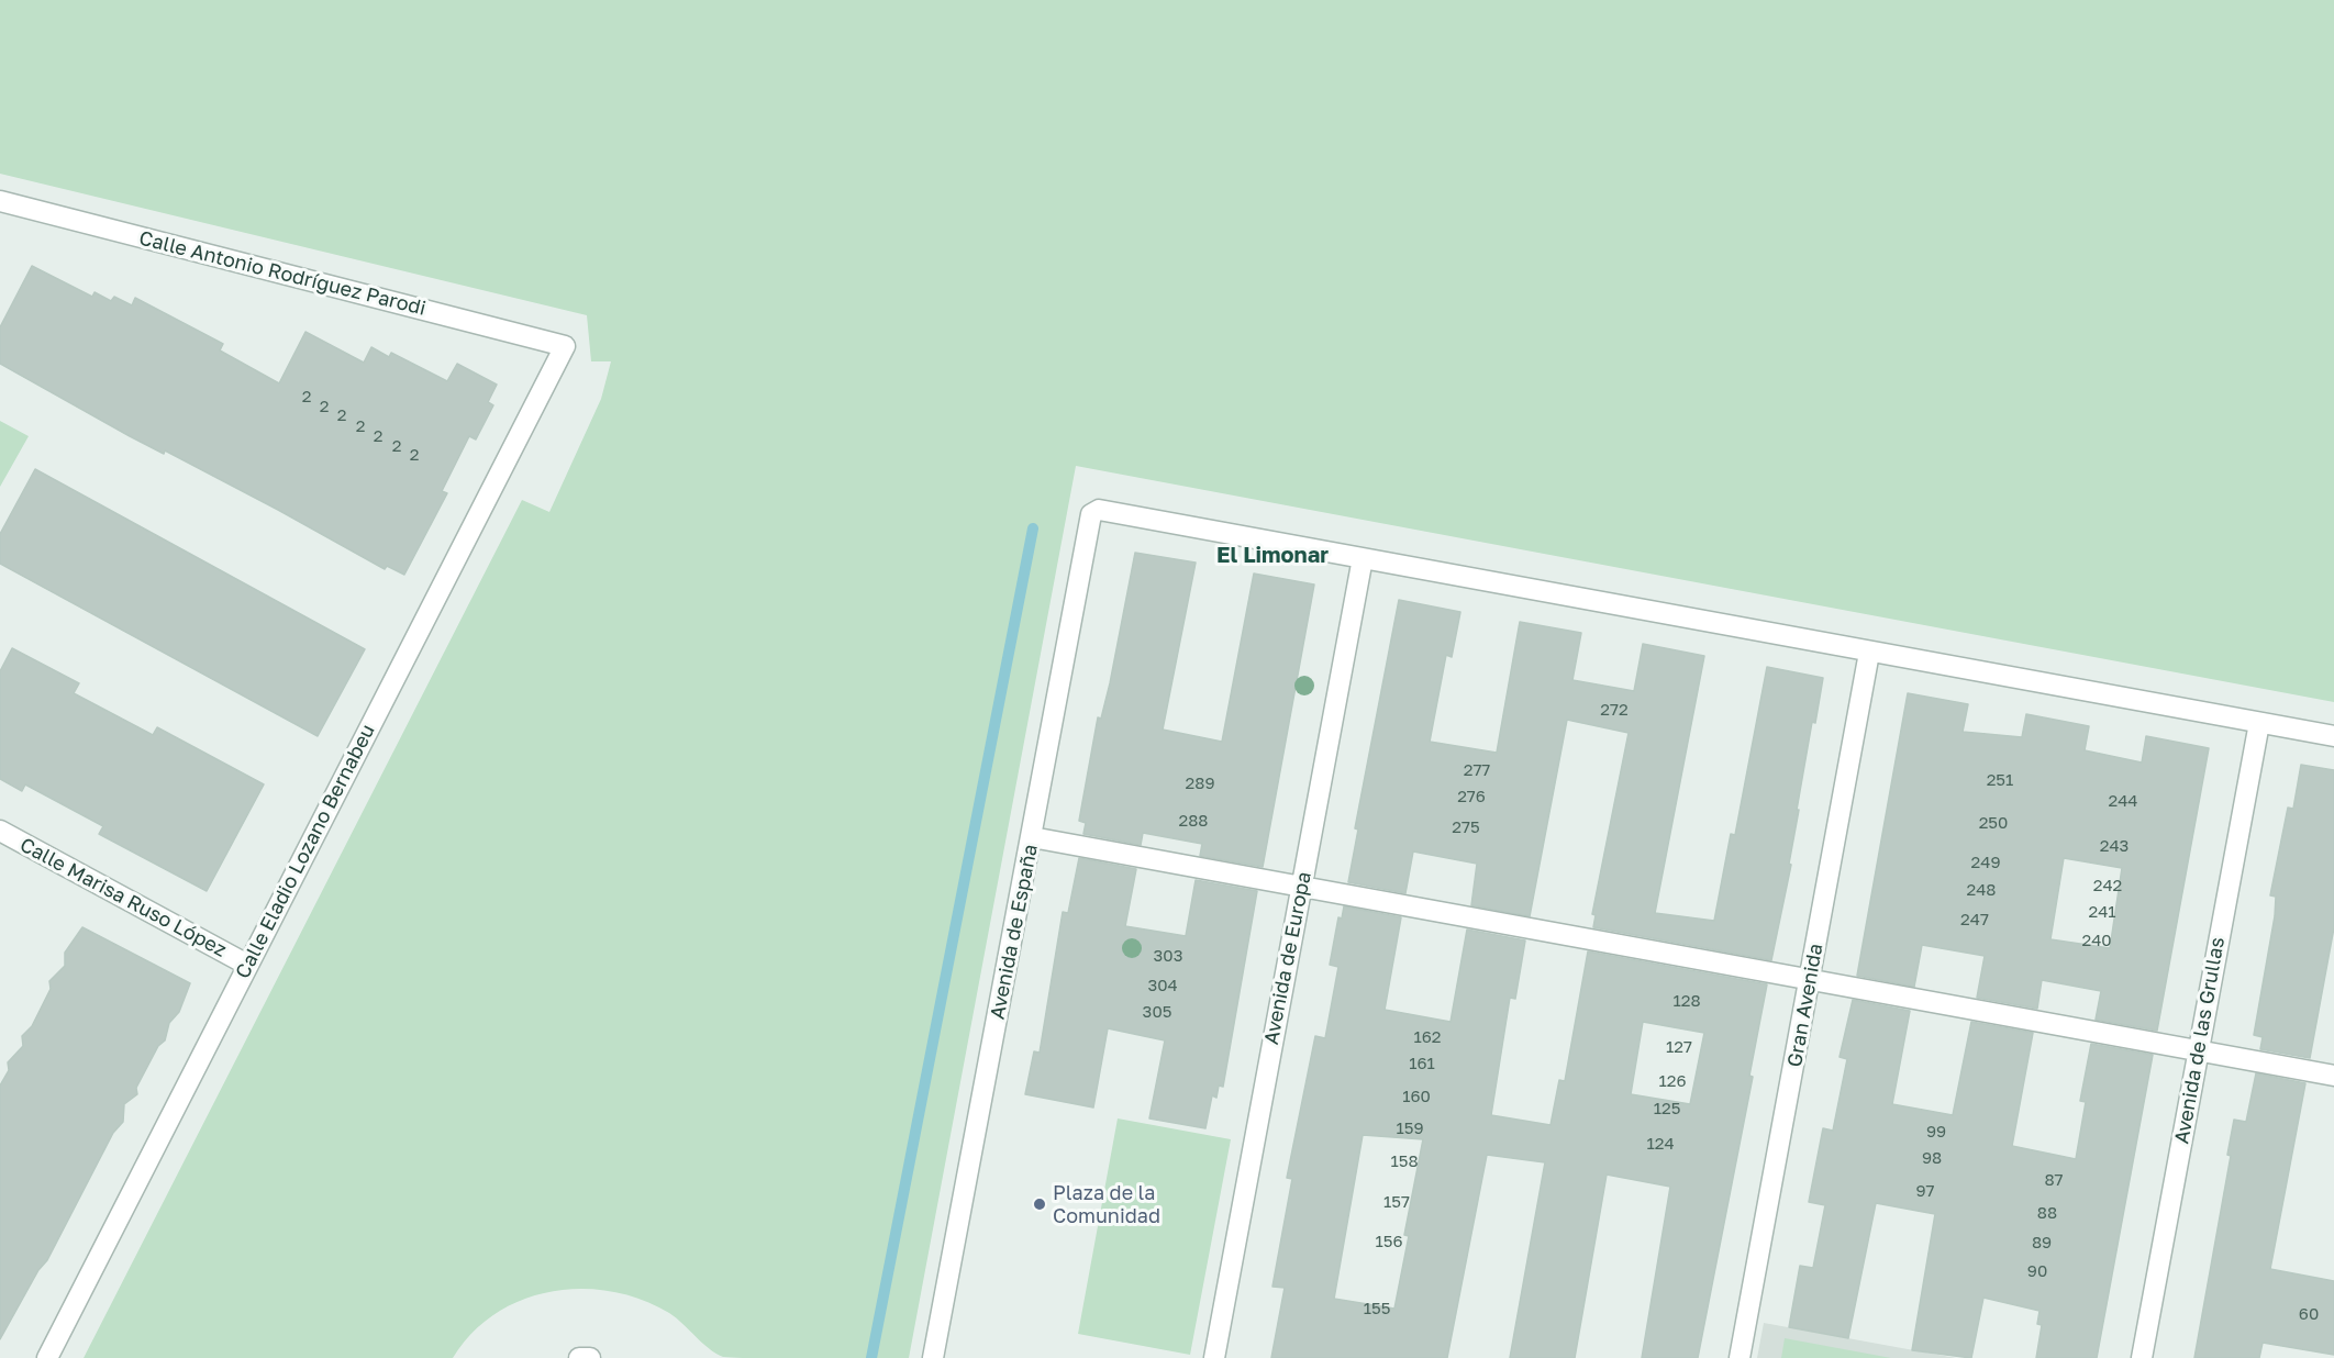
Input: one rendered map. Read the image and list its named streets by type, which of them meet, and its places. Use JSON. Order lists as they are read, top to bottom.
{
  "streets": {
    "street": [
      "Calle Antonio Rodríguez Parodi",
      "Calle Eladio Lozano Bernabeu",
      "Calle Marisa Ruso López",
      "Avenida de España",
      "Avenida de Europa",
      "Gran Avenida",
      "Avenida de las Grullas"
    ]
  },
  "crossings": [
    ["Calle Antonio Rodríguez Parodi", "Calle Eladio Lozano Bernabeu"],
    ["Calle Eladio Lozano Bernabeu", "Calle Marisa Ruso López"],
    ["Avenida de España", "Avenida de Europa"]
  ],
  "districts": ["El Limonar"],
  "places": ["Plaza de la Comunidad"],
  "house_numbers": [
    "2",
    "2",
    "2",
    "2",
    "2",
    "2",
    "2",
    "272",
    "277",
    "251",
    "289",
    "276",
    "244",
    "288",
    "250",
    "275",
    "243",
    "249",
    "242",
    "248",
    "241",
    "247",
    "240",
    "303",
    "304",
    "128",
    "305",
    "162",
    "127",
    "161",
    "126",
    "160",
    "125",
    "159",
    "99",
    "124",
    "98",
    "158",
    "87",
    "97",
    "157",
    "88",
    "156",
    "89",
    "90",
    "155",
    "60"
  ]
}
